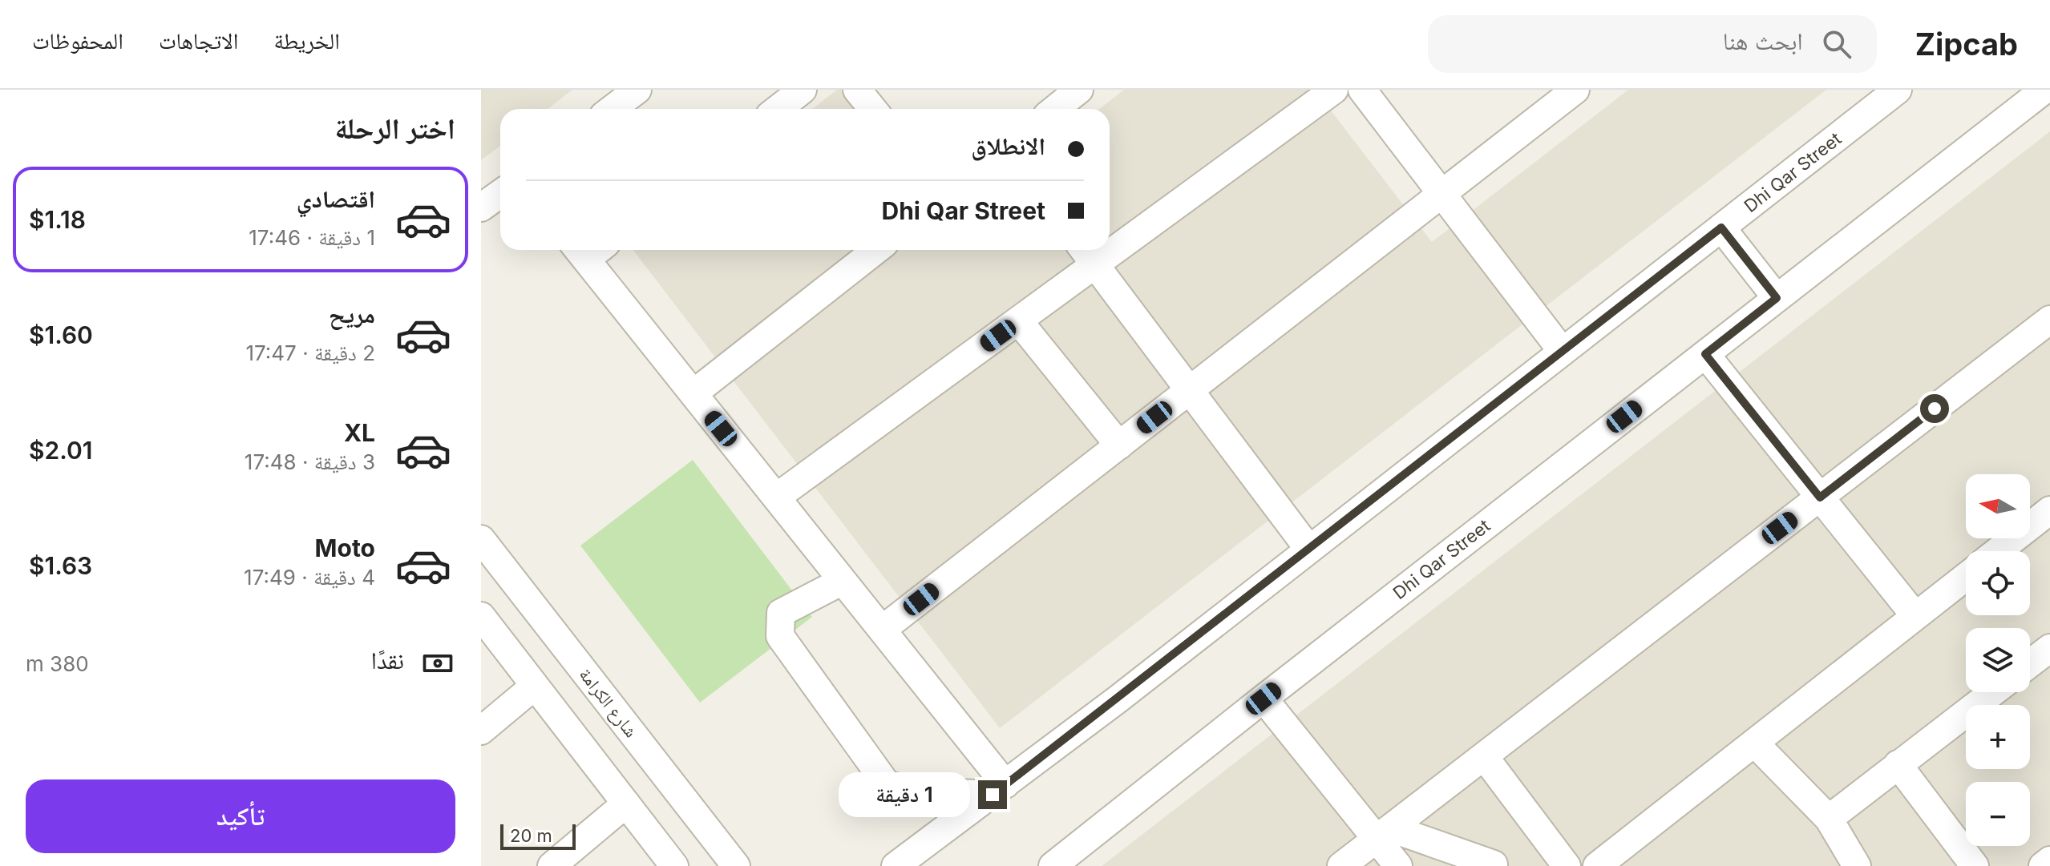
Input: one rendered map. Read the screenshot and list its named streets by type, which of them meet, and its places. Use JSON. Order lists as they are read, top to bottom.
{
  "streets": {
    "street": ["Dhi Qar Street", "شارع الكرامة"]
  },
  "scale_bar": "20 m",
  "north": "left",
  "page": {
    "header": "Zipcab",
    "search": "ابحث هنا",
    "nav": ["الخريطة", "الاتجاهات", "المحفوظات"],
    "heading": "اختر الرحلة",
    "banner": ["الانطلاق", "Dhi Qar Street"],
    "list": [
      {
        "name": "اقتصادي",
        "note": "1 دقيقة · 17:46",
        "value": "$1.18"
      },
      {
        "name": "مريح",
        "note": "2 دقيقة · 17:47",
        "value": "$1.60"
      },
      {
        "name": "XL",
        "note": "3 دقيقة · 17:48",
        "value": "$2.01"
      },
      {
        "name": "Moto",
        "note": "4 دقيقة · 17:49",
        "value": "$1.63"
      }
    ],
    "map_buttons": ["+", "−"],
    "pay": ["نقدًا", "380 m"],
    "buttons": "تأكيد",
    "bubble": "1 دقيقة",
    "scale": "20 m"
  }
}
